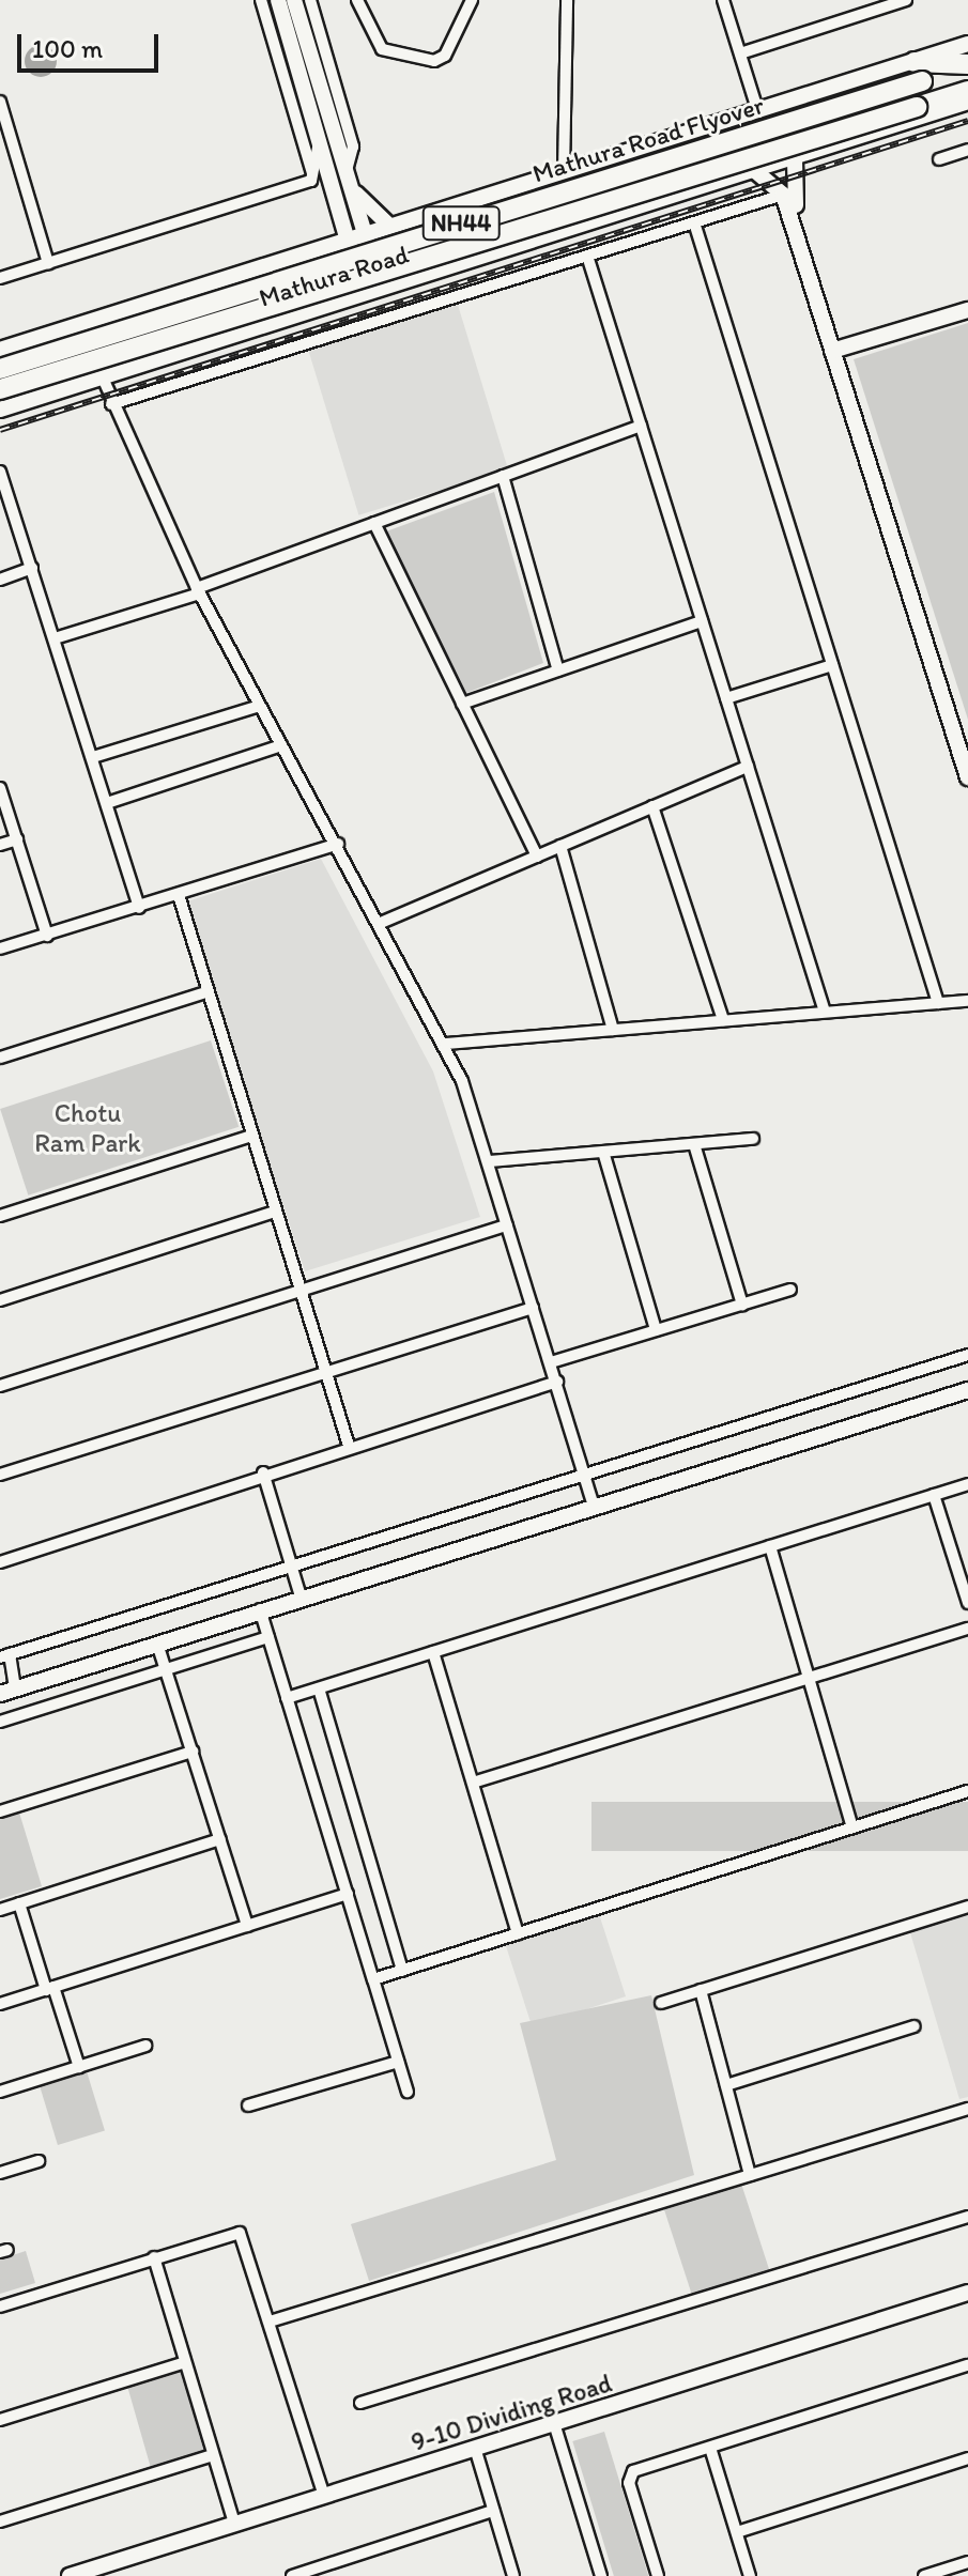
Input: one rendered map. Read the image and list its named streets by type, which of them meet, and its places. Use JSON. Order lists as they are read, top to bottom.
{
  "streets": {
    "highway": ["Mathura Road Flyover", "NH44"],
    "street": ["Mathura Road", "9-10 Dividing Road"]
  },
  "crossings": [
    ["Mathura Road Flyover", "Mathura Road"]
  ],
  "parks": ["Chotu Ram Park"],
  "scale_bar": "100 m"
}
